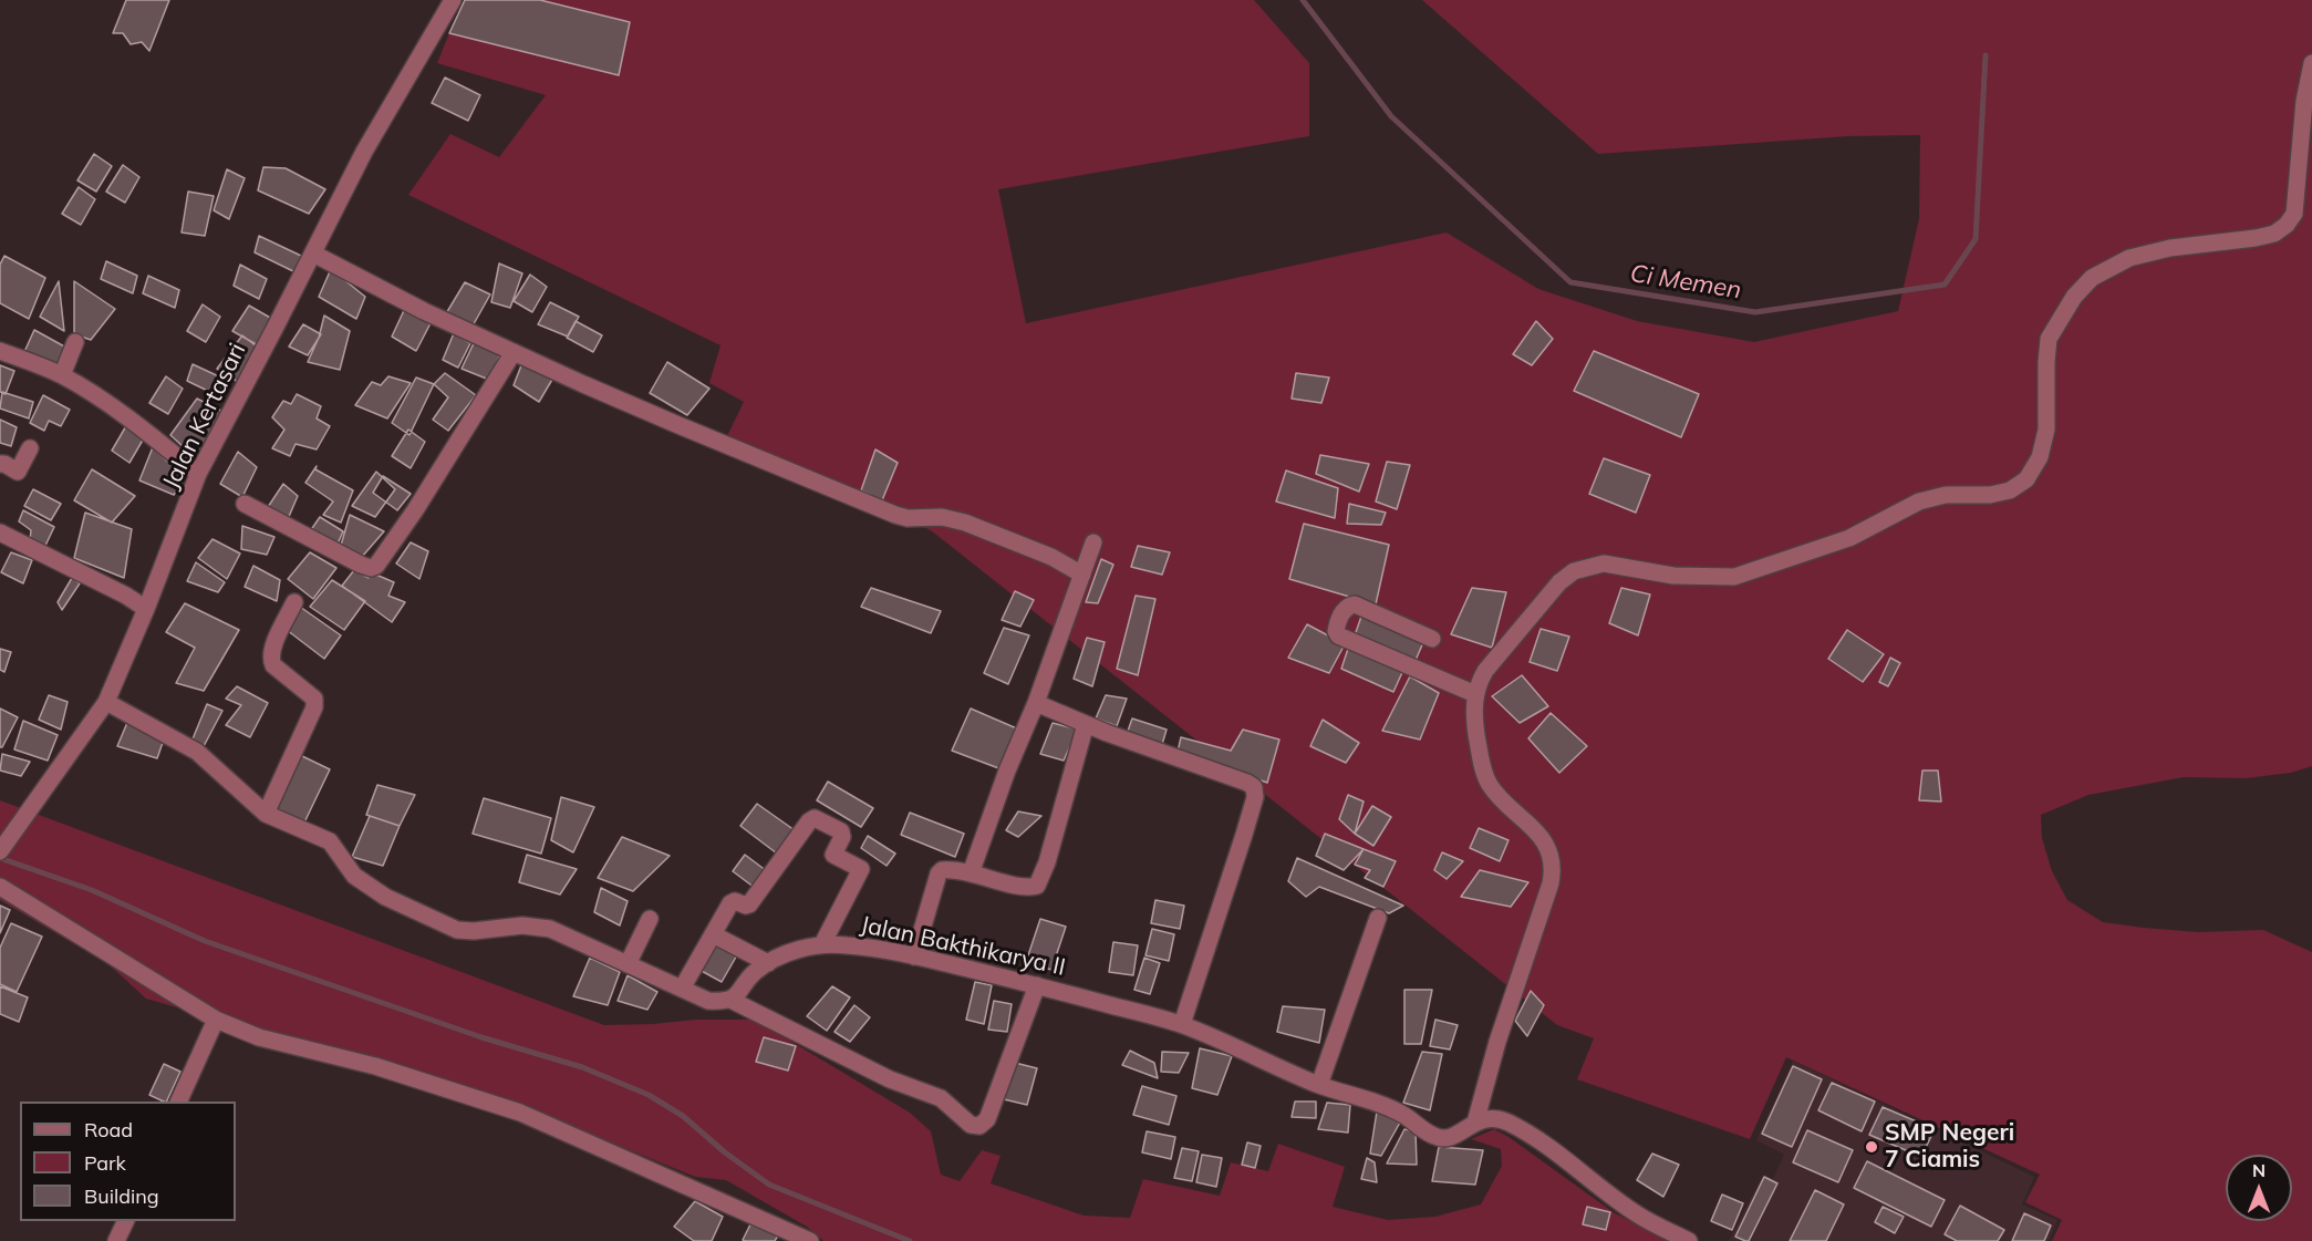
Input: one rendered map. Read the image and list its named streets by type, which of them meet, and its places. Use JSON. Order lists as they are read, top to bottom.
{
  "streets": {
    "street": ["Jalan Kertasari", "Jalan Bakthikarya II"]
  },
  "water": ["Ci Memen"],
  "places": ["SMP Negeri 7 Ciamis"],
  "legend": ["Road", "Park", "Building"],
  "north": "top"
}
